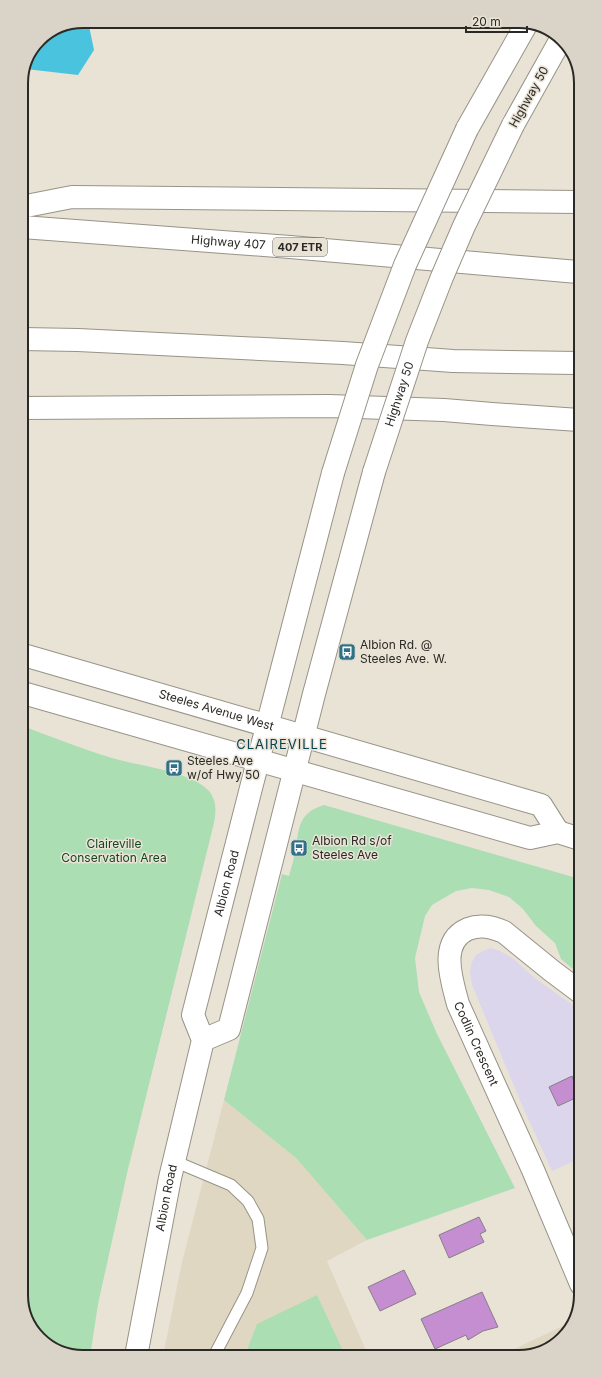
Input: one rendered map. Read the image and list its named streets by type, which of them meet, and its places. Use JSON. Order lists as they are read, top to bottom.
{
  "streets": {
    "main road": [
      "Highway 50",
      "Highway 407",
      "407 ETR",
      "Steeles Avenue West",
      "Albion Road",
      "Codlin Crescent"
    ]
  },
  "crossings": [
    ["Highway 50", "Steeles Avenue West"],
    ["Steeles Avenue West", "Albion Road"]
  ],
  "districts": ["CLAIREVILLE"],
  "parks": ["Claireville Conservation Area"],
  "places": {
    "bus stop": ["Albion Rd. @ Steeles Ave. W.", "Steeles Ave w/of Hwy 50", "Albion Rd s/of Steeles Ave"]
  },
  "scale_bar": "20 m"
}
